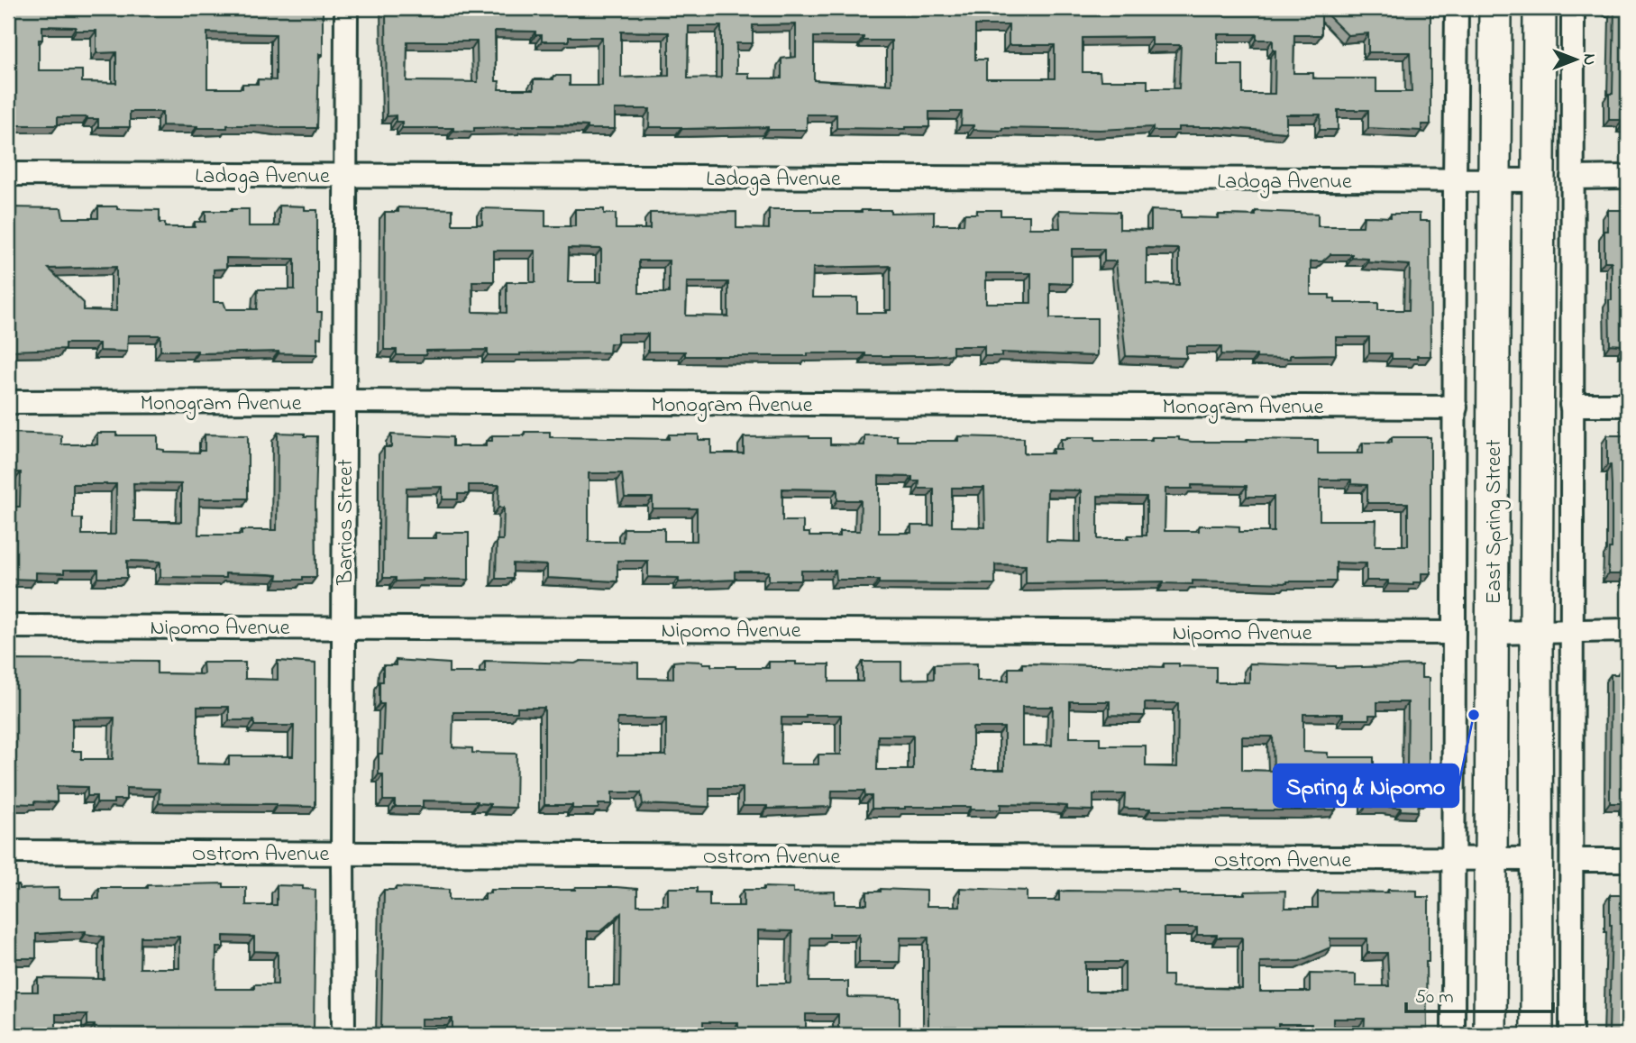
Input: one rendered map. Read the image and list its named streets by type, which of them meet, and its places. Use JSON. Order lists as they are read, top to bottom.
{
  "streets": {
    "main road": ["East Spring Street"],
    "street": [
      "Ladoga Avenue",
      "Monogram Avenue",
      "Barrios Street",
      "Nipomo Avenue",
      "Ostrom Avenue"
    ]
  },
  "crossings": [
    ["Ladoga Avenue", "Barrios Street"],
    ["Ladoga Avenue", "East Spring Street"],
    ["Monogram Avenue", "Barrios Street"],
    ["Monogram Avenue", "East Spring Street"],
    ["Barrios Street", "Nipomo Avenue"],
    ["Barrios Street", "Ostrom Avenue"],
    ["East Spring Street", "Nipomo Avenue"],
    ["East Spring Street", "Ostrom Avenue"]
  ],
  "places": ["Spring & Nipomo"],
  "scale_bar": "50 m",
  "north": "right"
}
